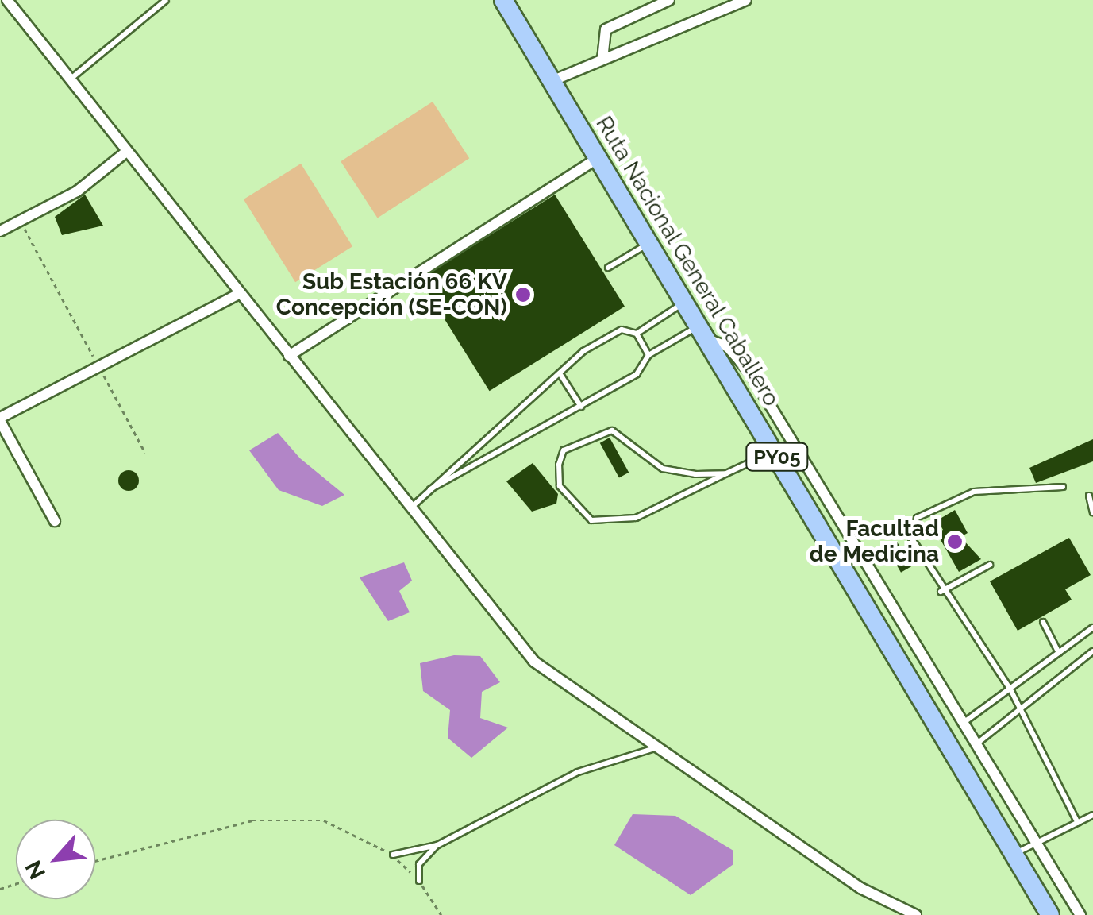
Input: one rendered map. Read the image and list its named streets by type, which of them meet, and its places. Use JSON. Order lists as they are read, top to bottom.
{
  "streets": {
    "highway": ["Ruta Nacional General Caballero", "PY05"]
  },
  "places": ["Sub Estación 66 KV Concepción (SE-CON)", "Facultad de Medicina"],
  "north": "bottom left"
}
